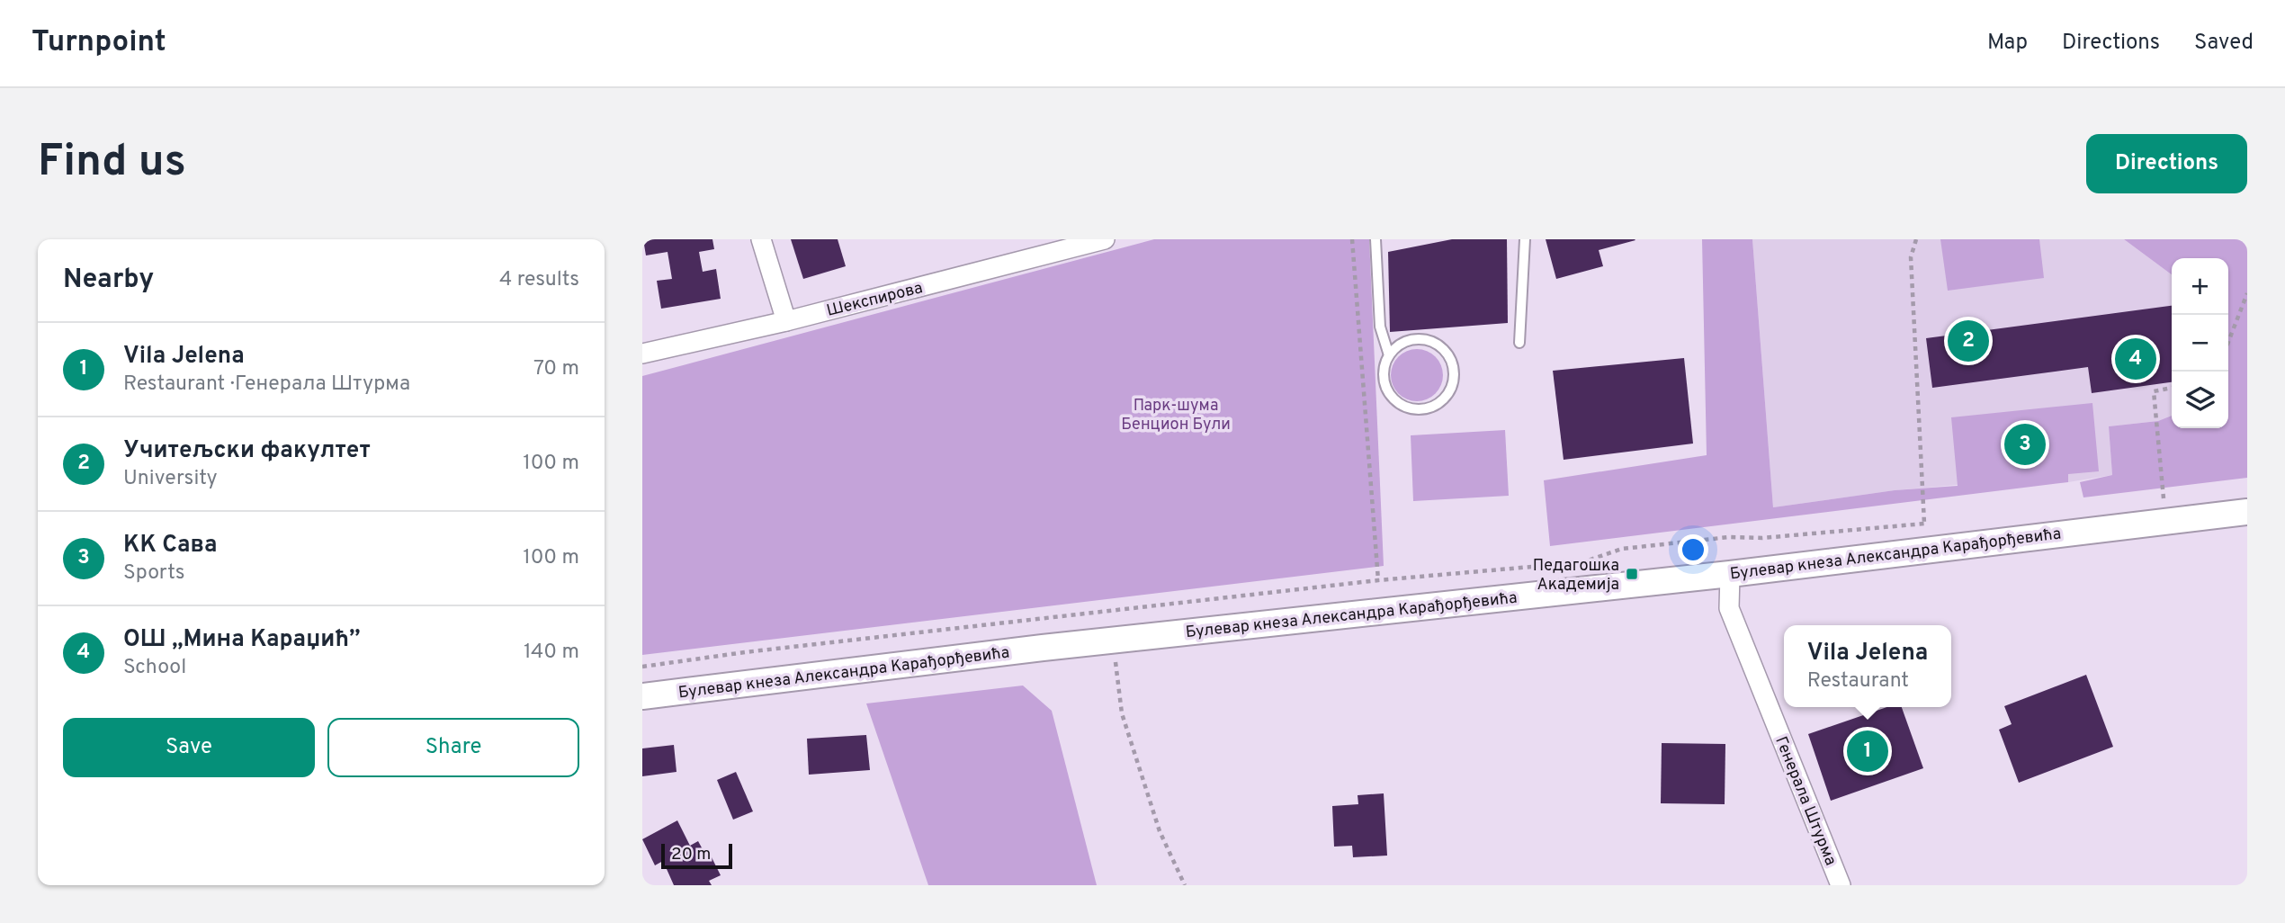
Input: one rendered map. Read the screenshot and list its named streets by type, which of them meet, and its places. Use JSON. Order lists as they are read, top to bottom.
{
  "streets": {
    "main road": ["Булевар кнеза Александра Карађорђевића"],
    "street": ["Шекспирова", "Генерала Штурма"]
  },
  "crossings": [
    ["Булевар кнеза Александра Карађорђевића", "Генерала Штурма"]
  ],
  "parks": ["Парк-шума Бенцион Були"],
  "places": {
    "transit": ["Педагошка Академија"]
  },
  "scale_bar": "20 m",
  "page": {
    "header": "Turnpoint",
    "nav": ["Map", "Directions", "Saved"],
    "buttons": [
      "Directions",
      ["Save", "Share"]
    ],
    "title": "Find us",
    "heading": ["Nearby", "4 results"],
    "map_buttons": ["+", "−"],
    "pins": [
      "2",
      "4",
      "3",
      "1"
    ],
    "list": [
      {
        "mark": "1",
        "name": "Vila Jelena",
        "note": "Restaurant · Генерала Штурма",
        "value": "70 m"
      },
      {
        "mark": "2",
        "name": "Учитељски факултет",
        "note": "University",
        "value": "100 m"
      },
      {
        "mark": "3",
        "name": "КК Сава",
        "note": "Sports",
        "value": "100 m"
      },
      {
        "mark": "4",
        "name": "ОШ „Мина Караџић”",
        "note": "School",
        "value": "140 m"
      }
    ],
    "popup": ["Vila Jelena", "Restaurant"],
    "scale": "20 m"
  }
}
